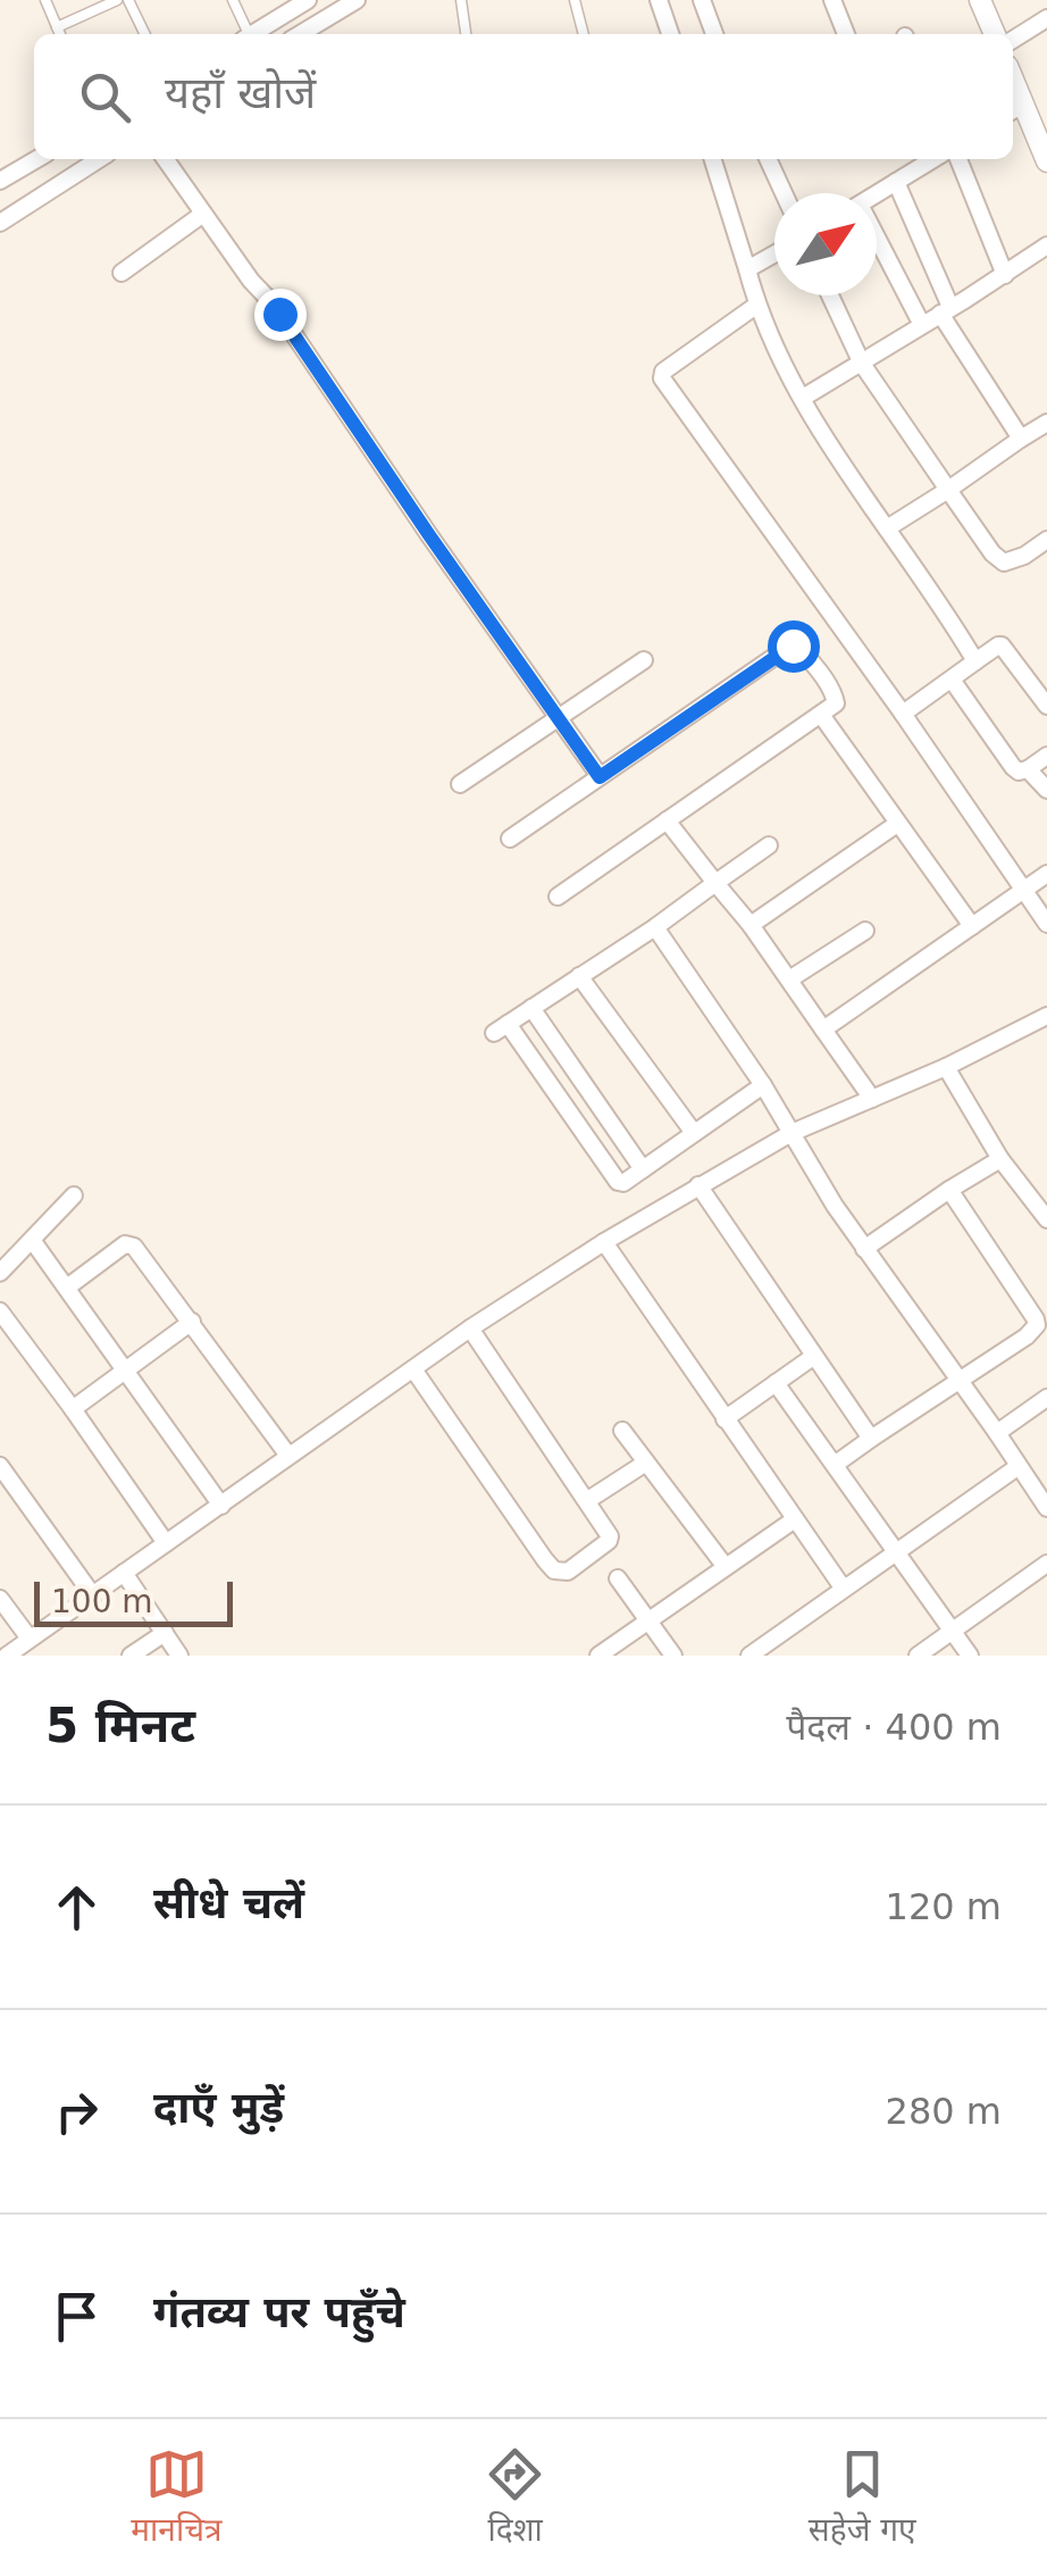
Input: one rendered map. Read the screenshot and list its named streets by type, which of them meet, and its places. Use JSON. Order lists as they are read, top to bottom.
{
  "scale_bar": "100 m",
  "north": "top right",
  "page": {
    "search": "यहाँ खोजें",
    "scale": "100 m",
    "heading": ["5 मिनट", "पैदल · 400 m"],
    "list": [
      ["सीधे चलें", "120 m"],
      ["दाएँ मुड़ें", "280 m"],
      "गंतव्य पर पहुँचे"
    ],
    "nav": ["मानचित्र", "दिशा", "सहेजे गए"]
  }
}
